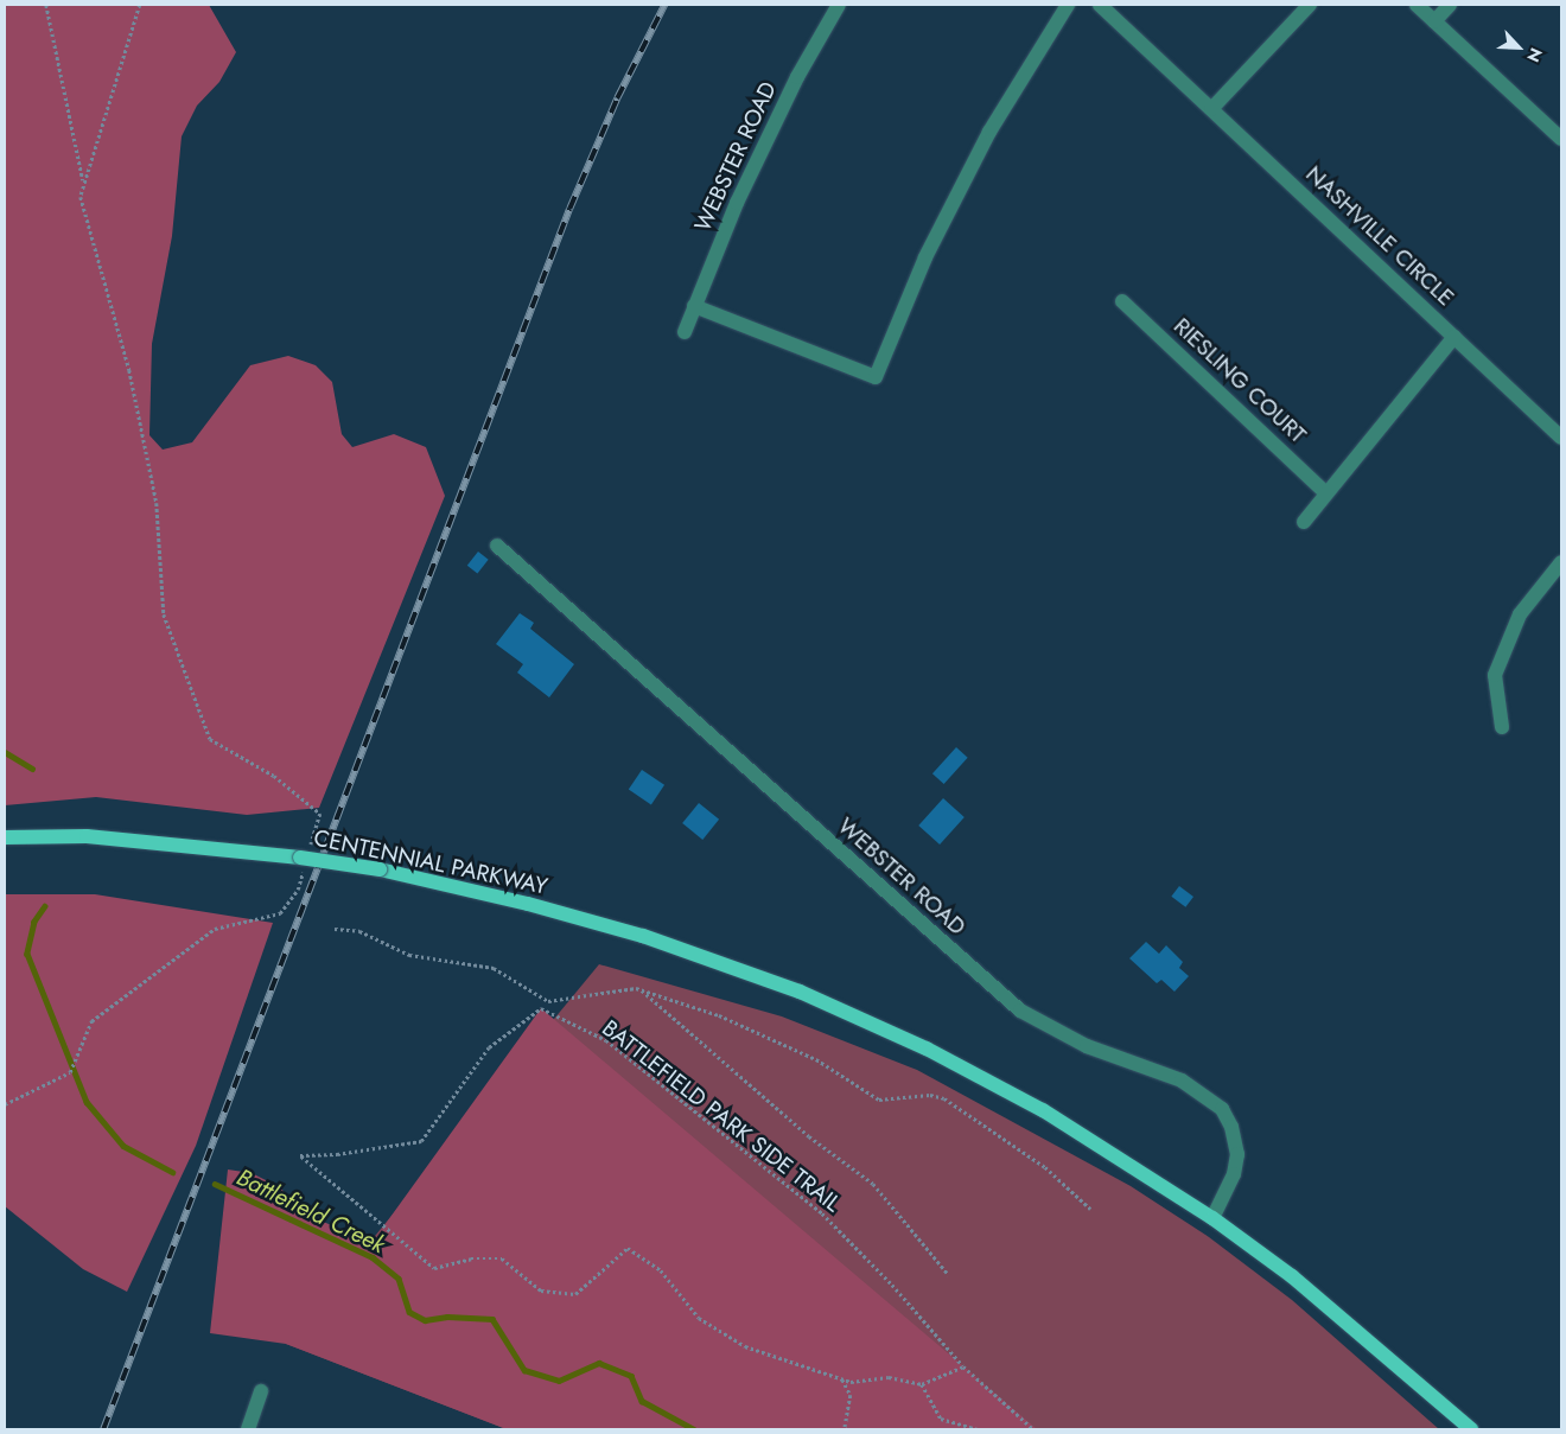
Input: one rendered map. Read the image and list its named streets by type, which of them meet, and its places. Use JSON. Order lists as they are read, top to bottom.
{
  "streets": {
    "main road": ["CENTENNIAL PARKWAY"],
    "street": ["WEBSTER ROAD", "NASHVILLE CIRCLE", "RIESLING COURT"],
    "path": ["BATTLEFIELD PARK SIDE TRAIL"]
  },
  "crossings": [
    ["WEBSTER ROAD", "CENTENNIAL PARKWAY"],
    ["NASHVILLE CIRCLE", "RIESLING COURT"]
  ],
  "water": ["Battlefield Creek"],
  "north": "bottom right"
}
